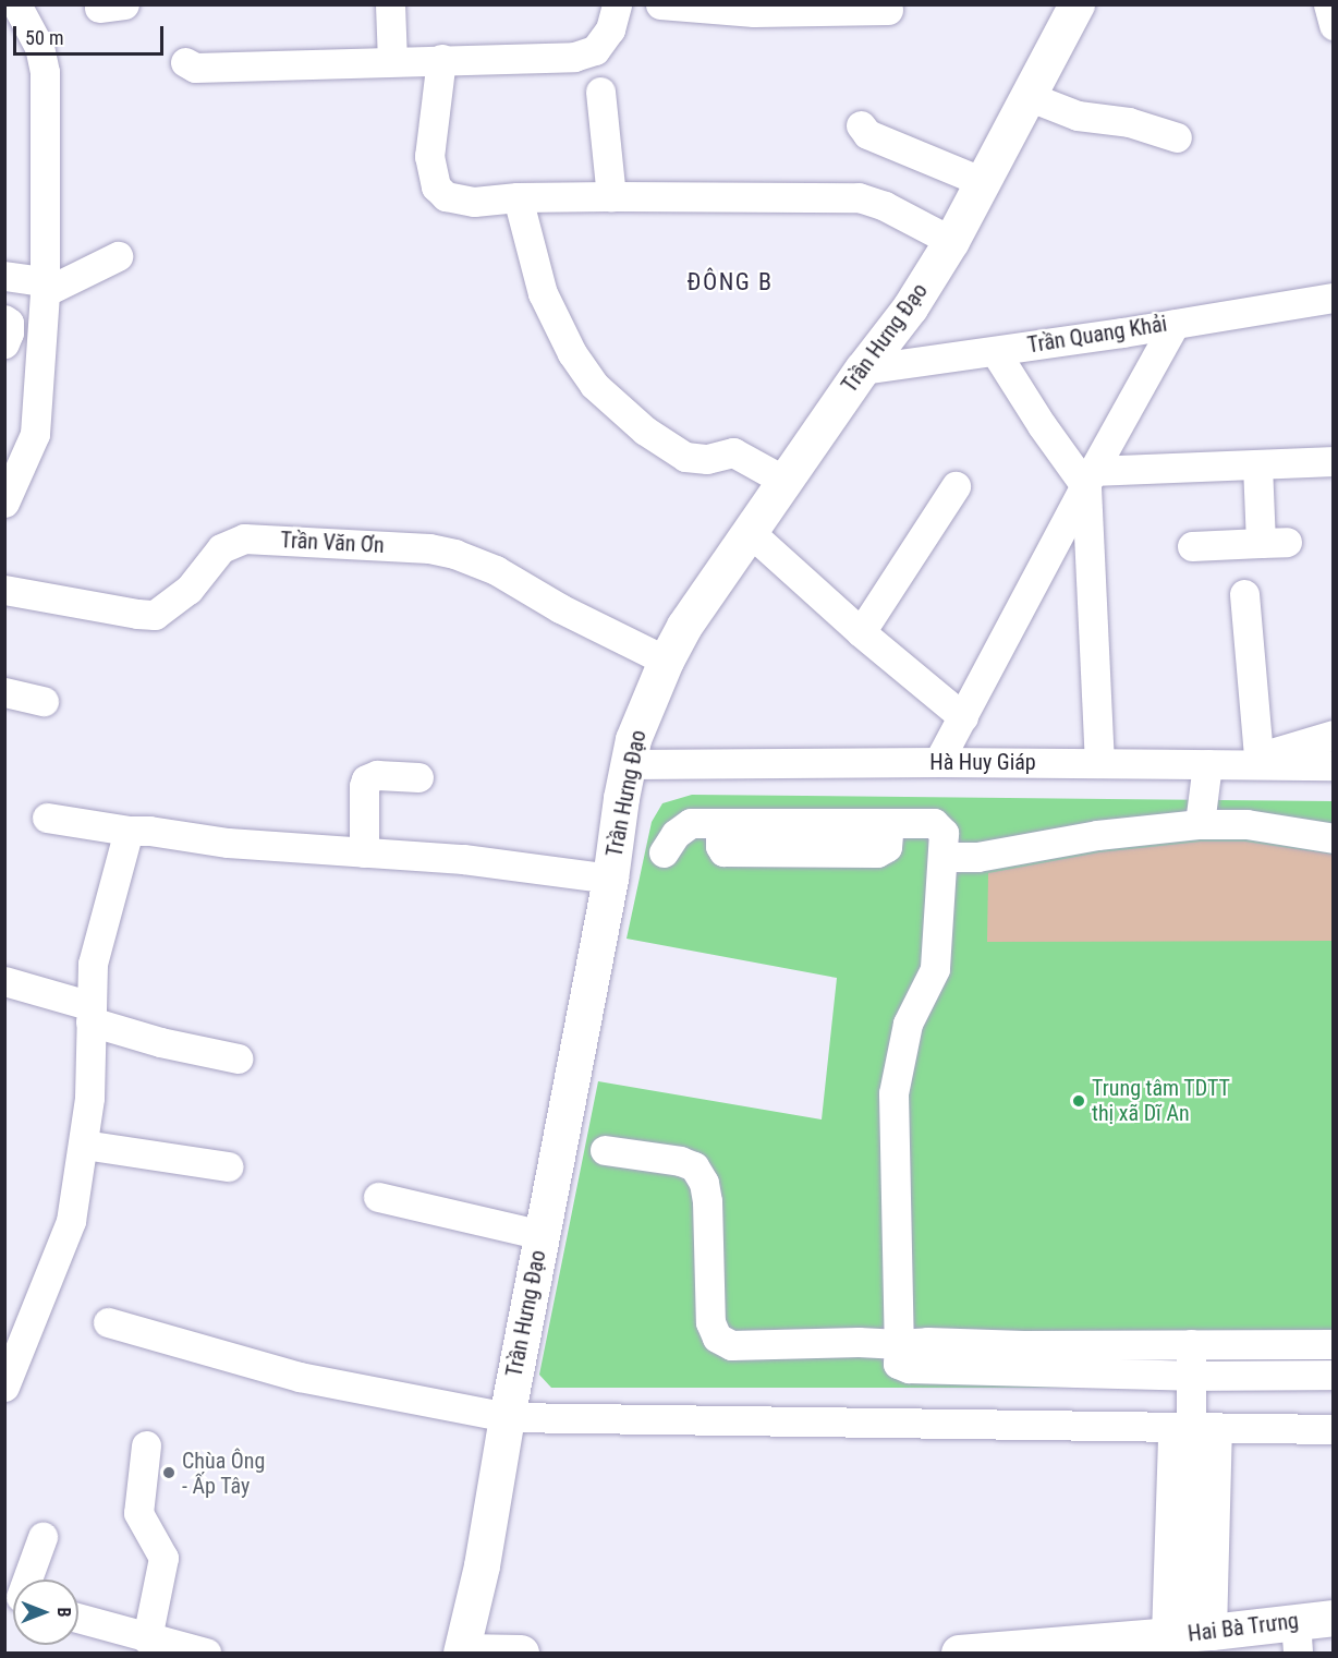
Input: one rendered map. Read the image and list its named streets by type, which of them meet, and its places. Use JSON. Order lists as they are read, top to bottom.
{
  "streets": {
    "main road": ["Trần Hưng Đạo", "Hai Bà Trưng"],
    "street": ["Trần Quang Khải", "Trần Văn Ơn", "Hà Huy Giáp"]
  },
  "crossings": [
    ["Trần Quang Khải", "Trần Hưng Đạo"],
    ["Trần Hưng Đạo", "Trần Văn Ơn"],
    ["Trần Hưng Đạo", "Hà Huy Giáp"]
  ],
  "districts": ["ĐÔNG B"],
  "places": ["Trung tâm TDTT thị xã Dĩ An", "Chùa Ông - Ấp Tây"],
  "scale_bar": "50 m",
  "north": "right"
}
